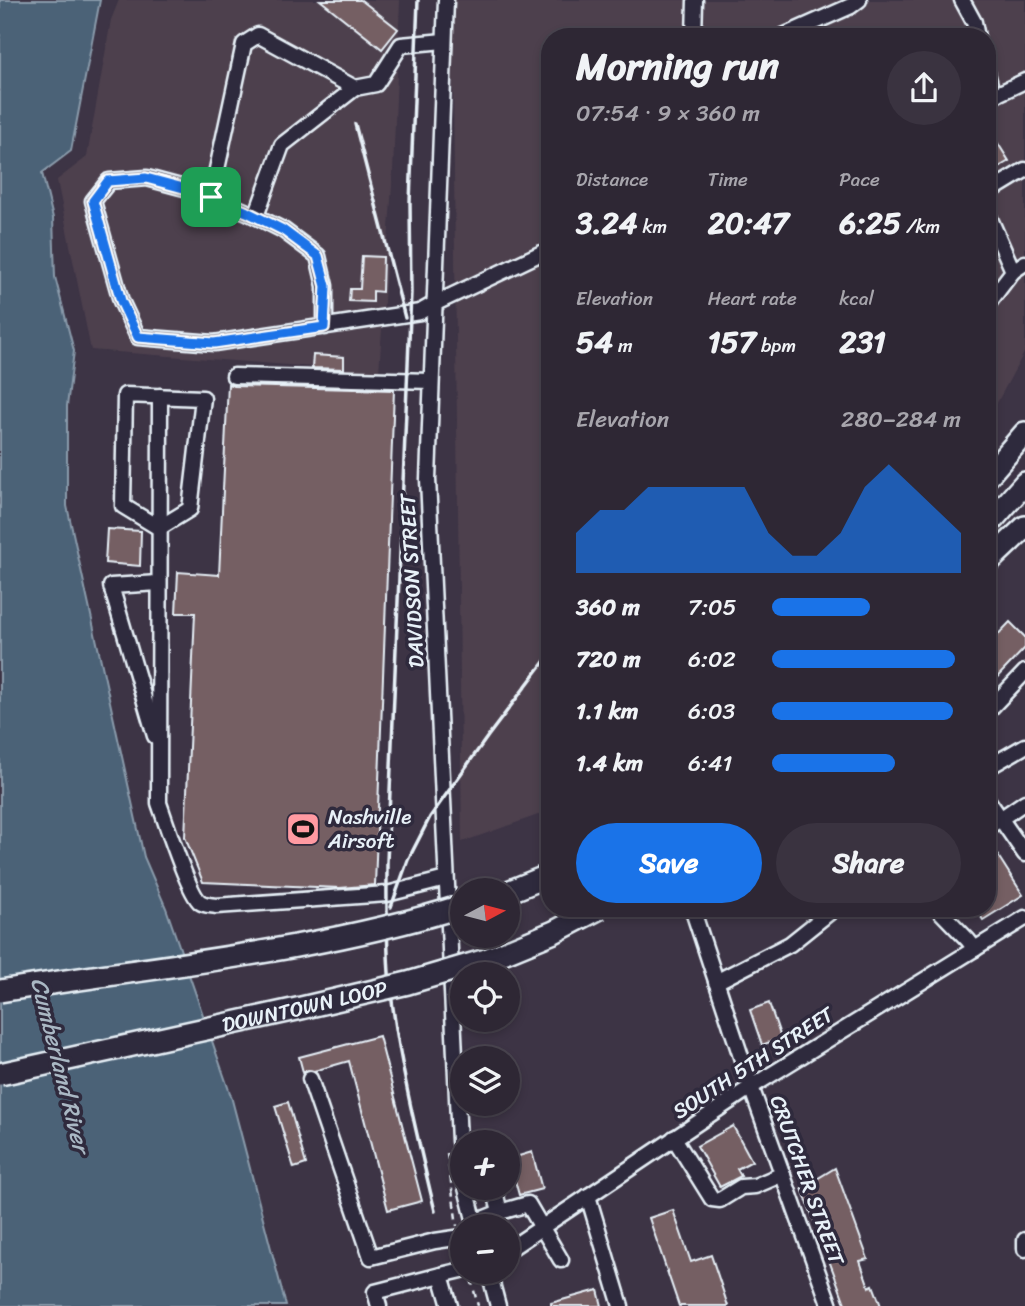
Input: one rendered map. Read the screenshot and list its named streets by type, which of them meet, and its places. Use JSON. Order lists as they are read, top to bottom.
{
  "streets": {
    "highway": ["DOWNTOWN LOOP"],
    "street": ["DAVIDSON STREET", "SOUTH 5TH STREET", "CRUTCHER STREET"]
  },
  "crossings": [
    ["SOUTH 5TH STREET", "CRUTCHER STREET"]
  ],
  "water": ["Cumberland River"],
  "places": {
    "sports": ["Nashville Airsoft"]
  },
  "north": "right",
  "page": {
    "heading": ["Morning run", "07:54 · 9 × 360 m"],
    "stats": [
      ["Distance", "3.24 km"],
      ["Time", "20:47"],
      ["Pace", "6:25 /km"],
      ["Elevation", "54 m"],
      ["Heart rate", "157 bpm"],
      ["kcal", "231"]
    ],
    "chart": ["Elevation", "280–284 m"],
    "list": [
      {
        "name": "360 m",
        "note": "7:05"
      },
      {
        "name": "720 m",
        "note": "6:02"
      },
      {
        "name": "1.1 km",
        "note": "6:03"
      },
      {
        "name": "1.4 km",
        "note": "6:41"
      }
    ],
    "buttons": ["Save", "Share"],
    "map_buttons": ["+", "−"]
  }
}
